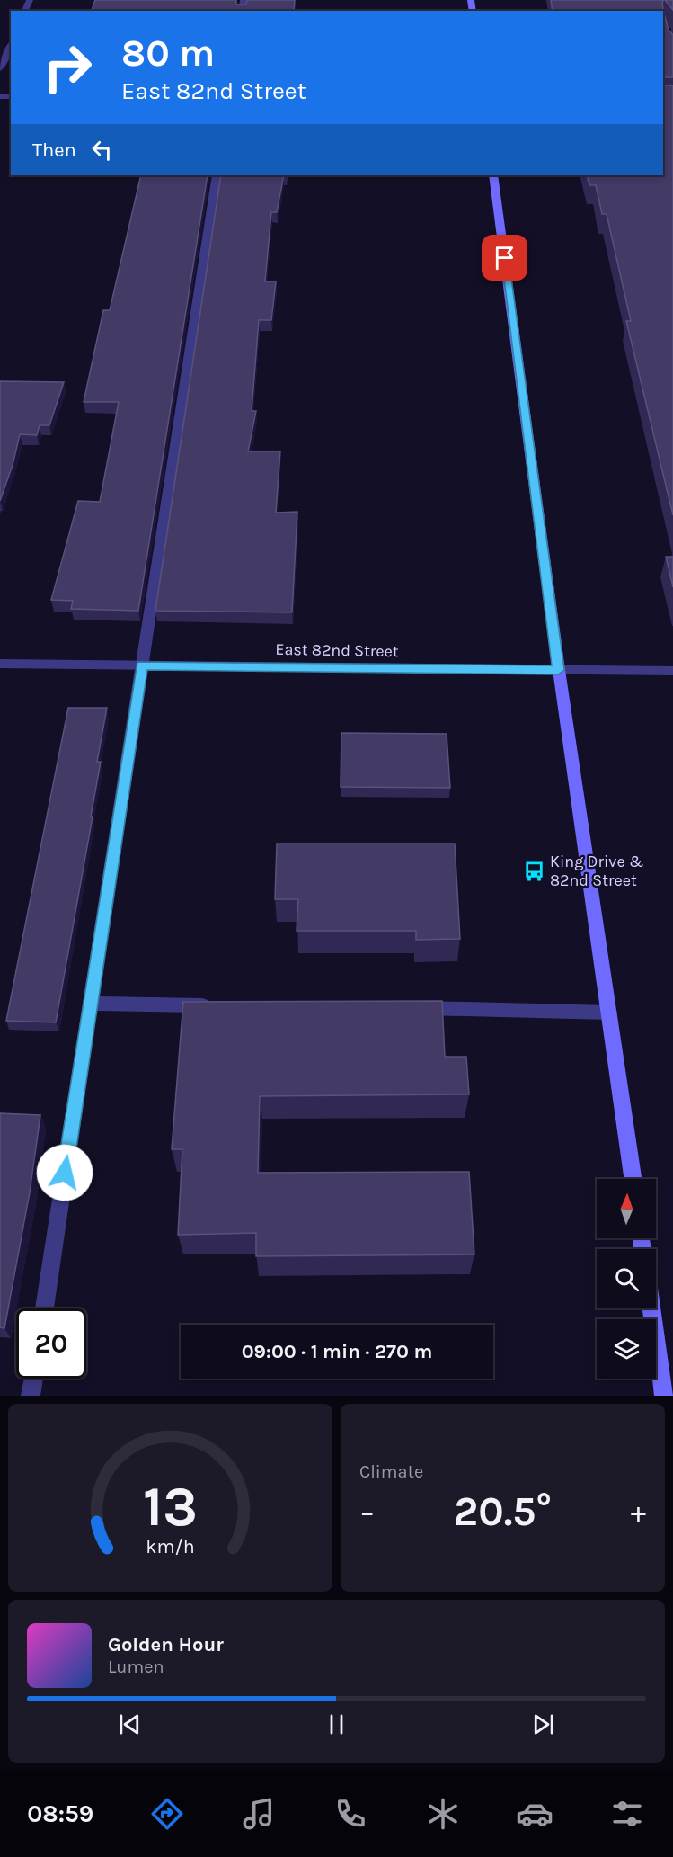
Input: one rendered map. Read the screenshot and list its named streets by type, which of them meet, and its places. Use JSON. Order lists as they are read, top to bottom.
{
  "streets": {
    "street": ["East 82nd Street"]
  },
  "places": {
    "bus stop": ["King Drive & 82nd Street"]
  },
  "north": "top",
  "page": {
    "turn": ["80 m", "East 82nd Street"],
    "then": "Then",
    "limit": "20",
    "trip": "09:00 · 1 min · 270 m",
    "tile": "Climate",
    "heat": ["−", "20.5°", "+"],
    "song": ["Golden Hour", "Lumen"],
    "tabs": "08:59",
    "gauge": ["13", "km/h"]
  }
}
